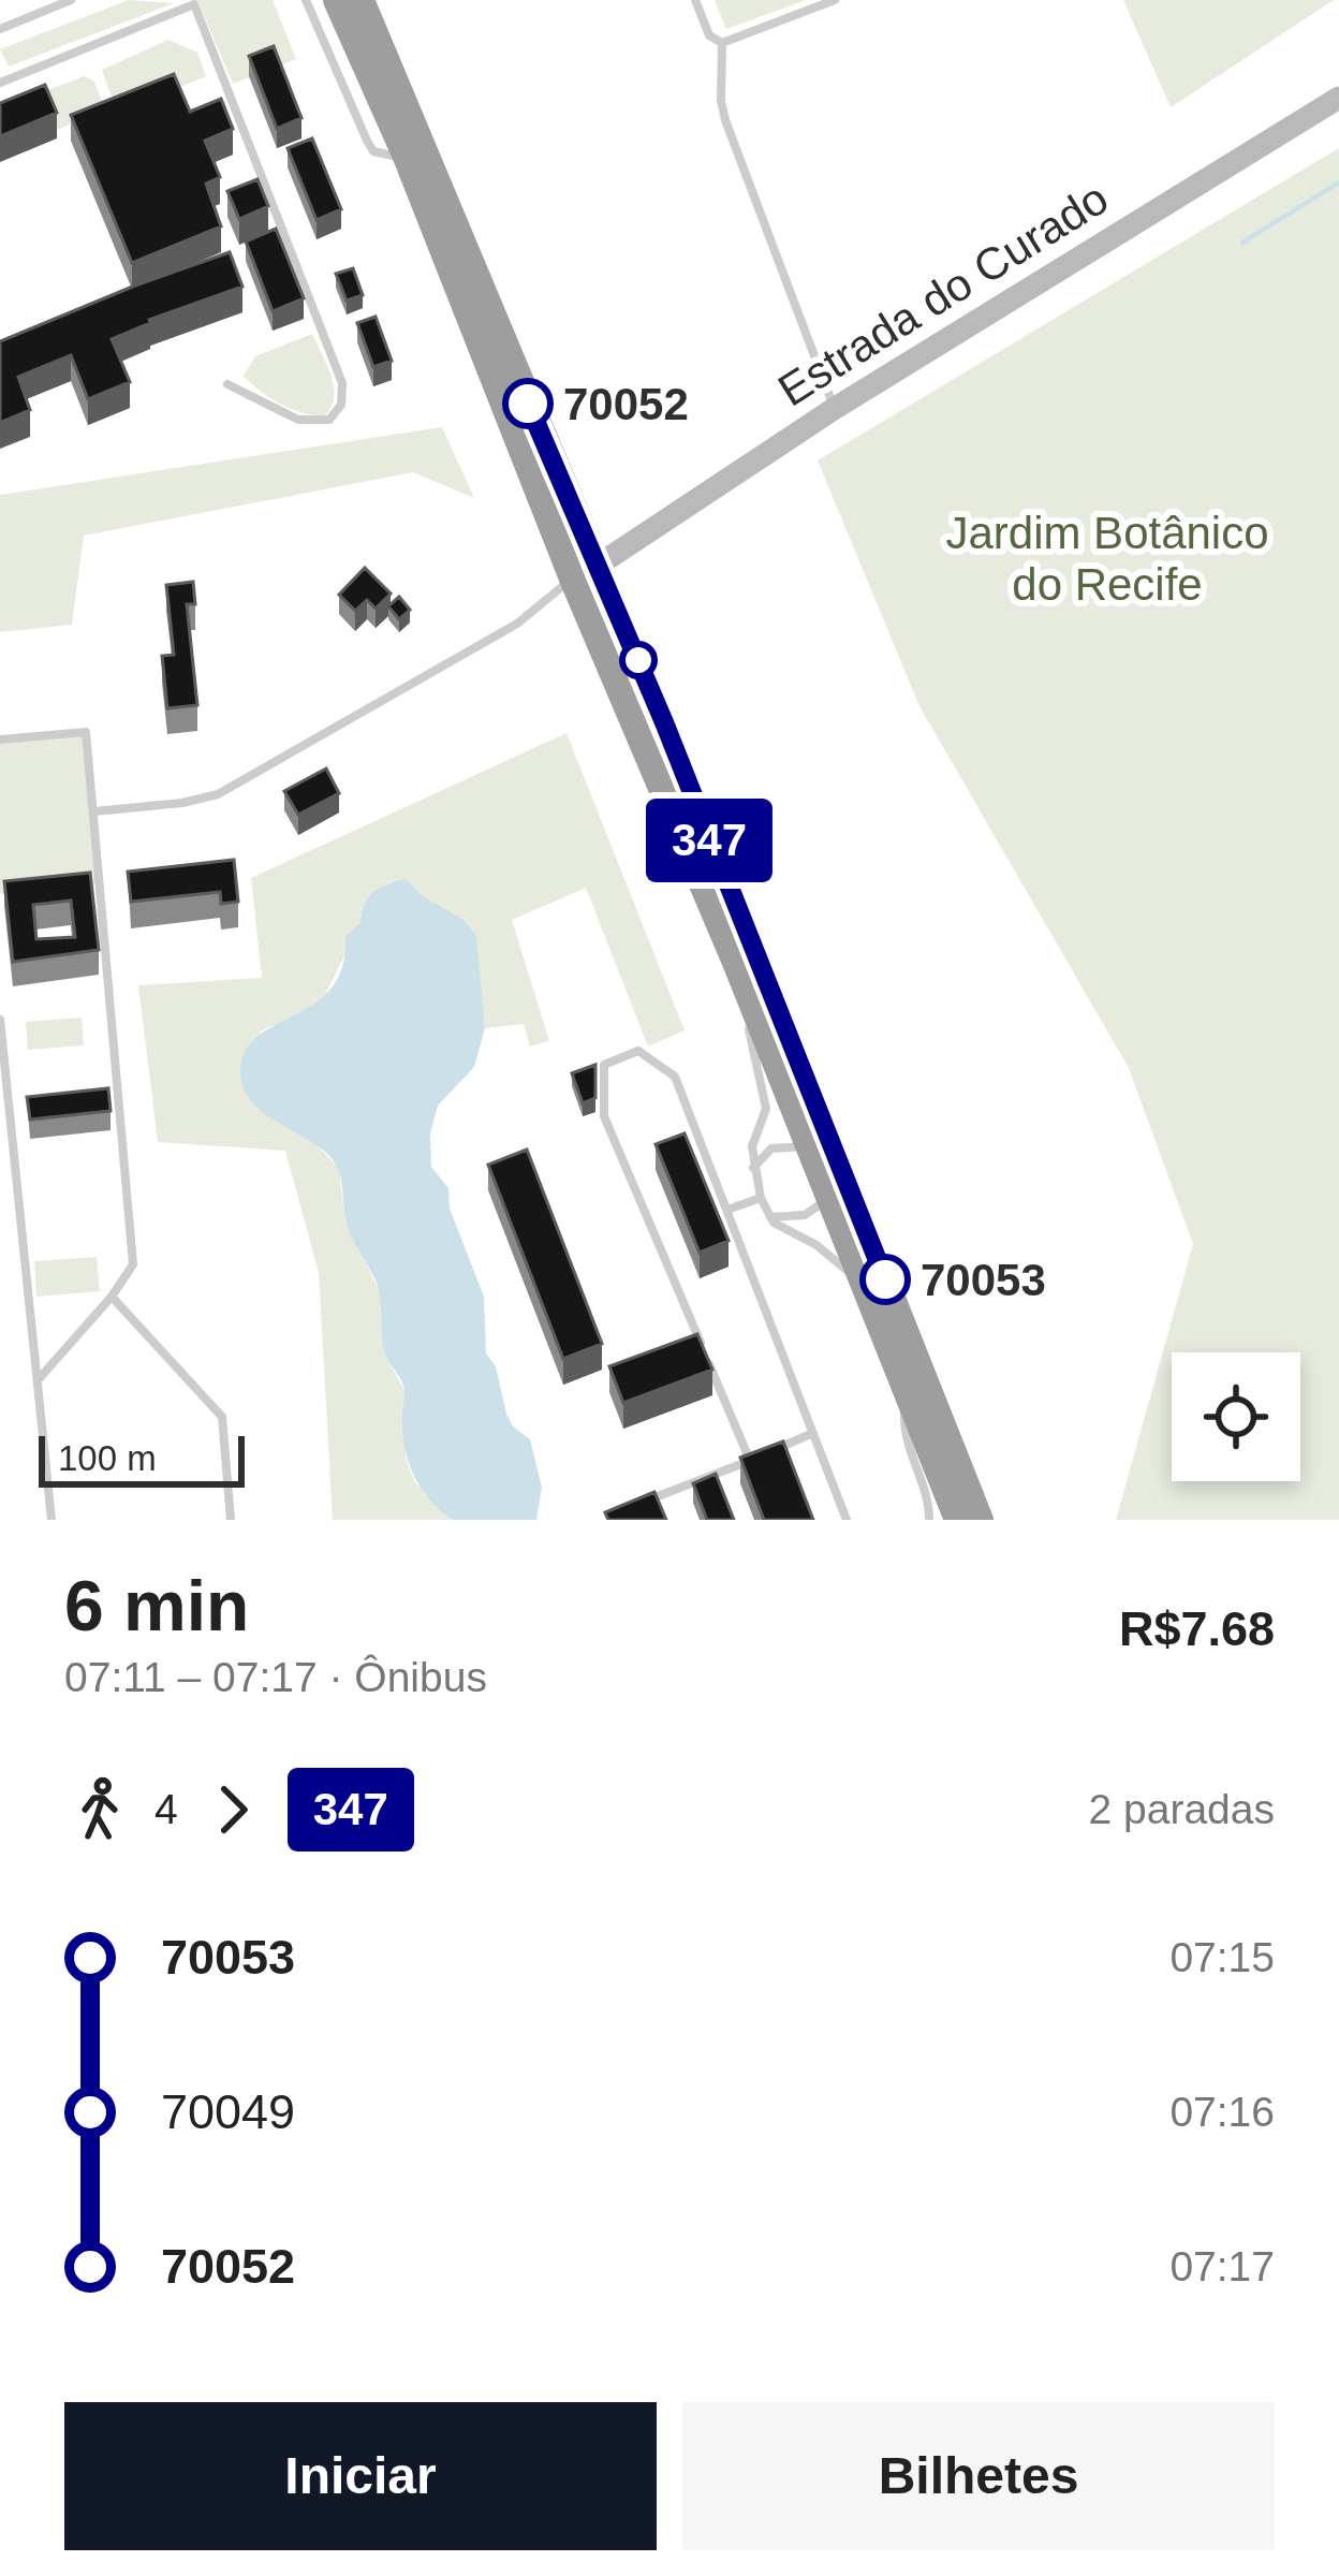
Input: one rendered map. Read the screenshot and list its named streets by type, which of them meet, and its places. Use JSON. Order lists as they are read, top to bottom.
{
  "streets": {
    "main road": ["Estrada do Curado"]
  },
  "parks": ["Jardim Botânico do Recife"],
  "places": ["70052", "70053"],
  "lines": ["bus line 347"],
  "scale_bar": "100 m",
  "page": {
    "on_map": "347",
    "scale": "100 m",
    "heading": ["6 min", "07:11 – 07:17 · Ônibus", "R$7.68"],
    "legs": ["4", "347", "2 paradas"],
    "list": [
      {
        "name": "70053",
        "value": "07:15"
      },
      {
        "name": "70049",
        "value": "07:16"
      },
      {
        "name": "70052",
        "value": "07:17"
      }
    ],
    "buttons": ["Iniciar", "Bilhetes"]
  }
}
